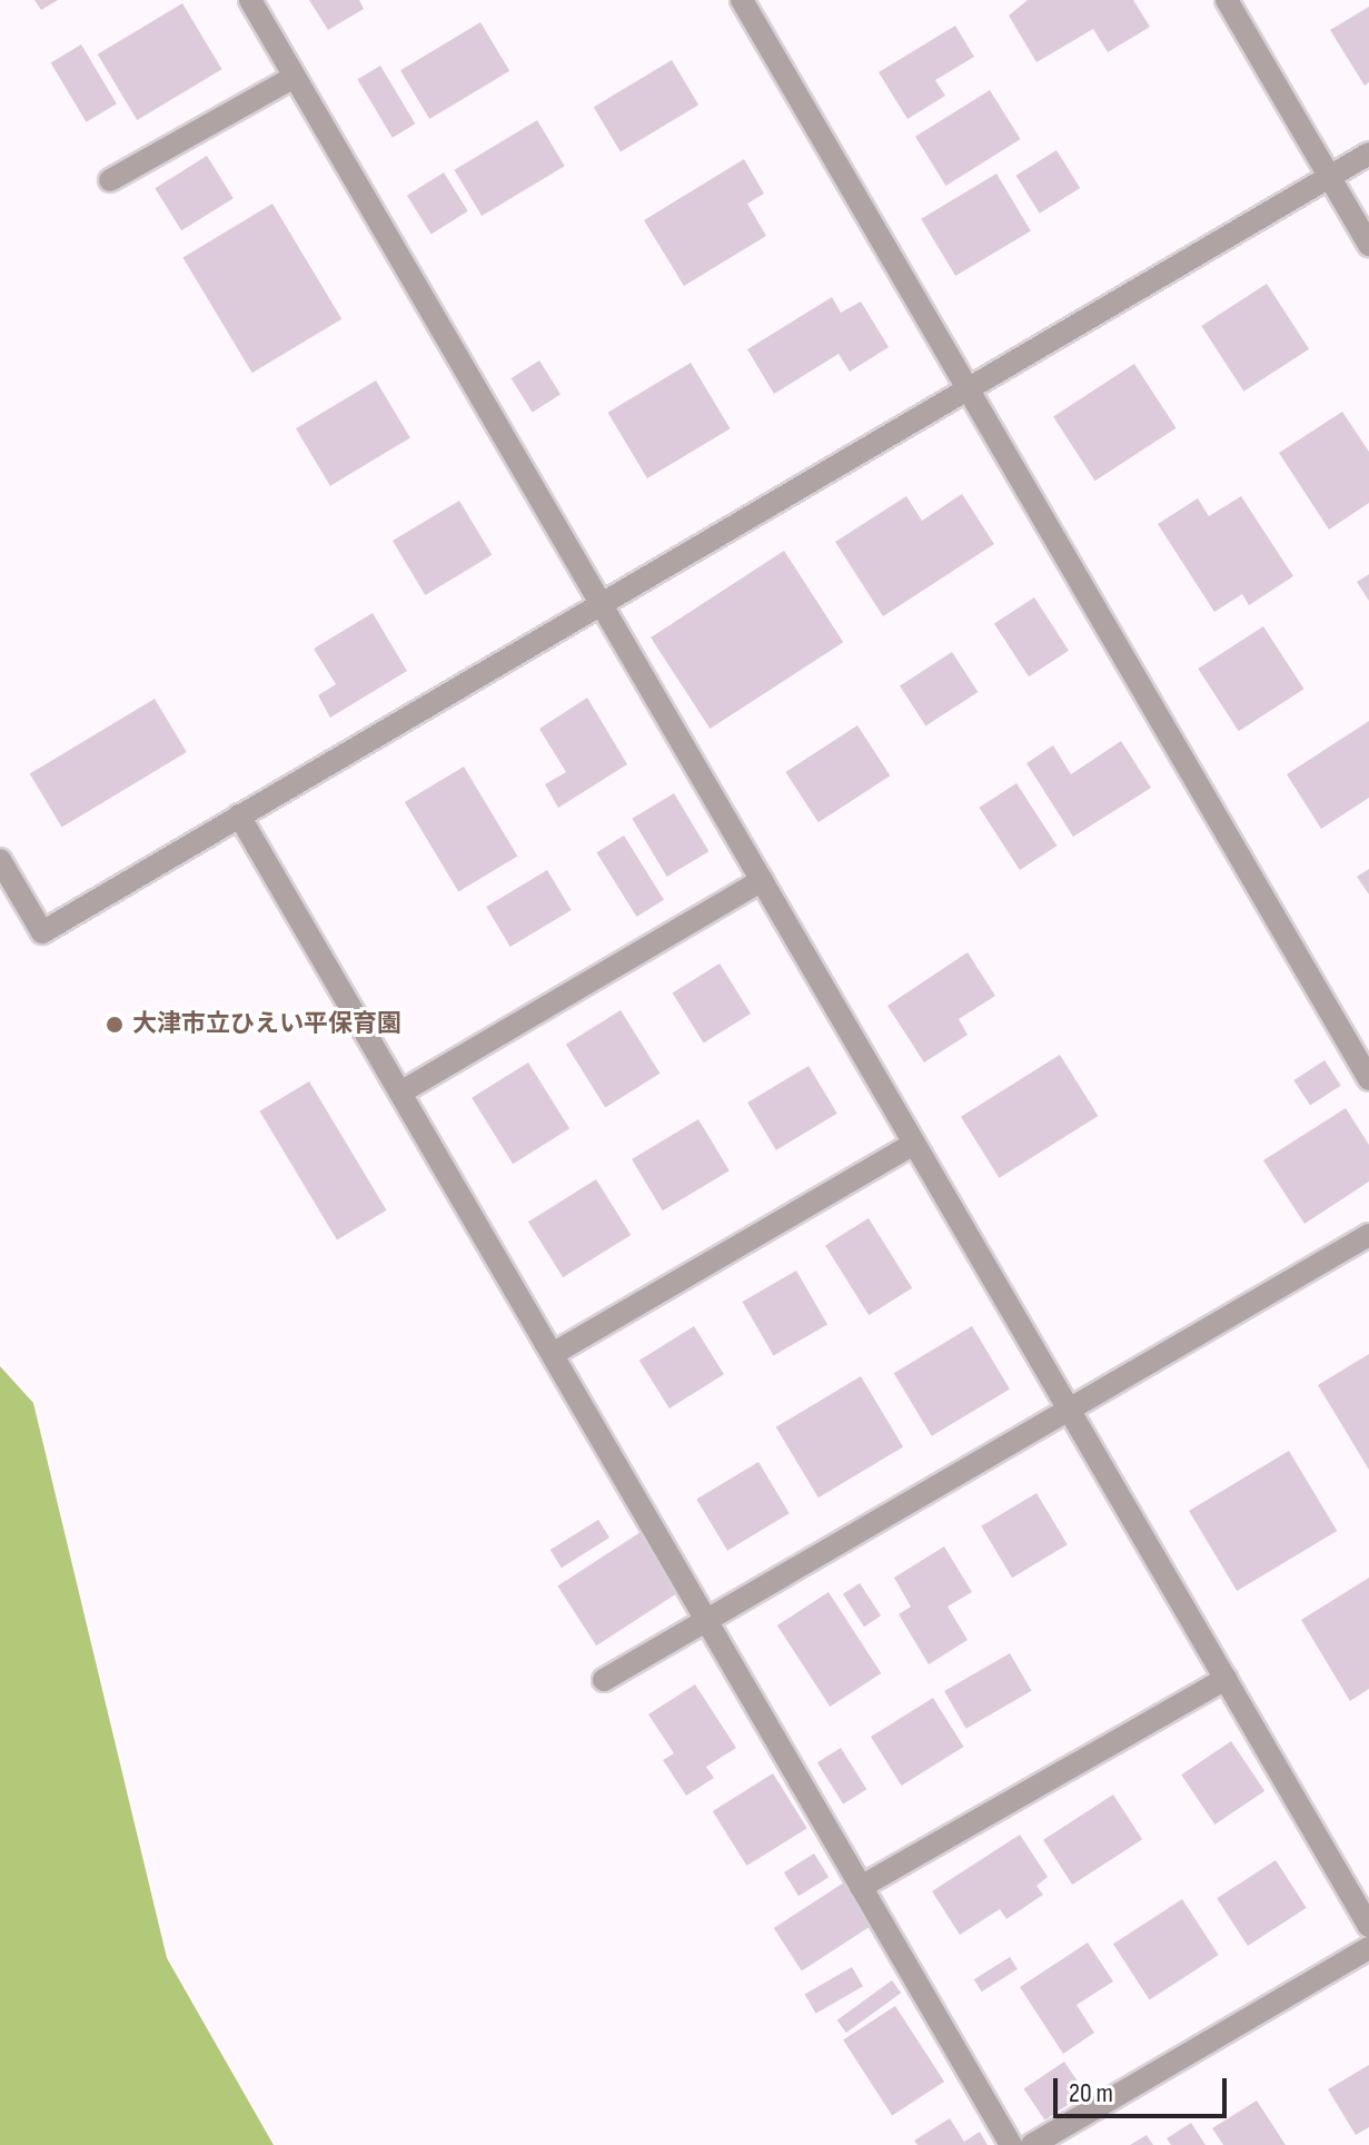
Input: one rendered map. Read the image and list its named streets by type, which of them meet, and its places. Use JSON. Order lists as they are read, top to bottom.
{
  "places": ["大津市立ひえい平保育園"],
  "scale_bar": "20 m"
}
